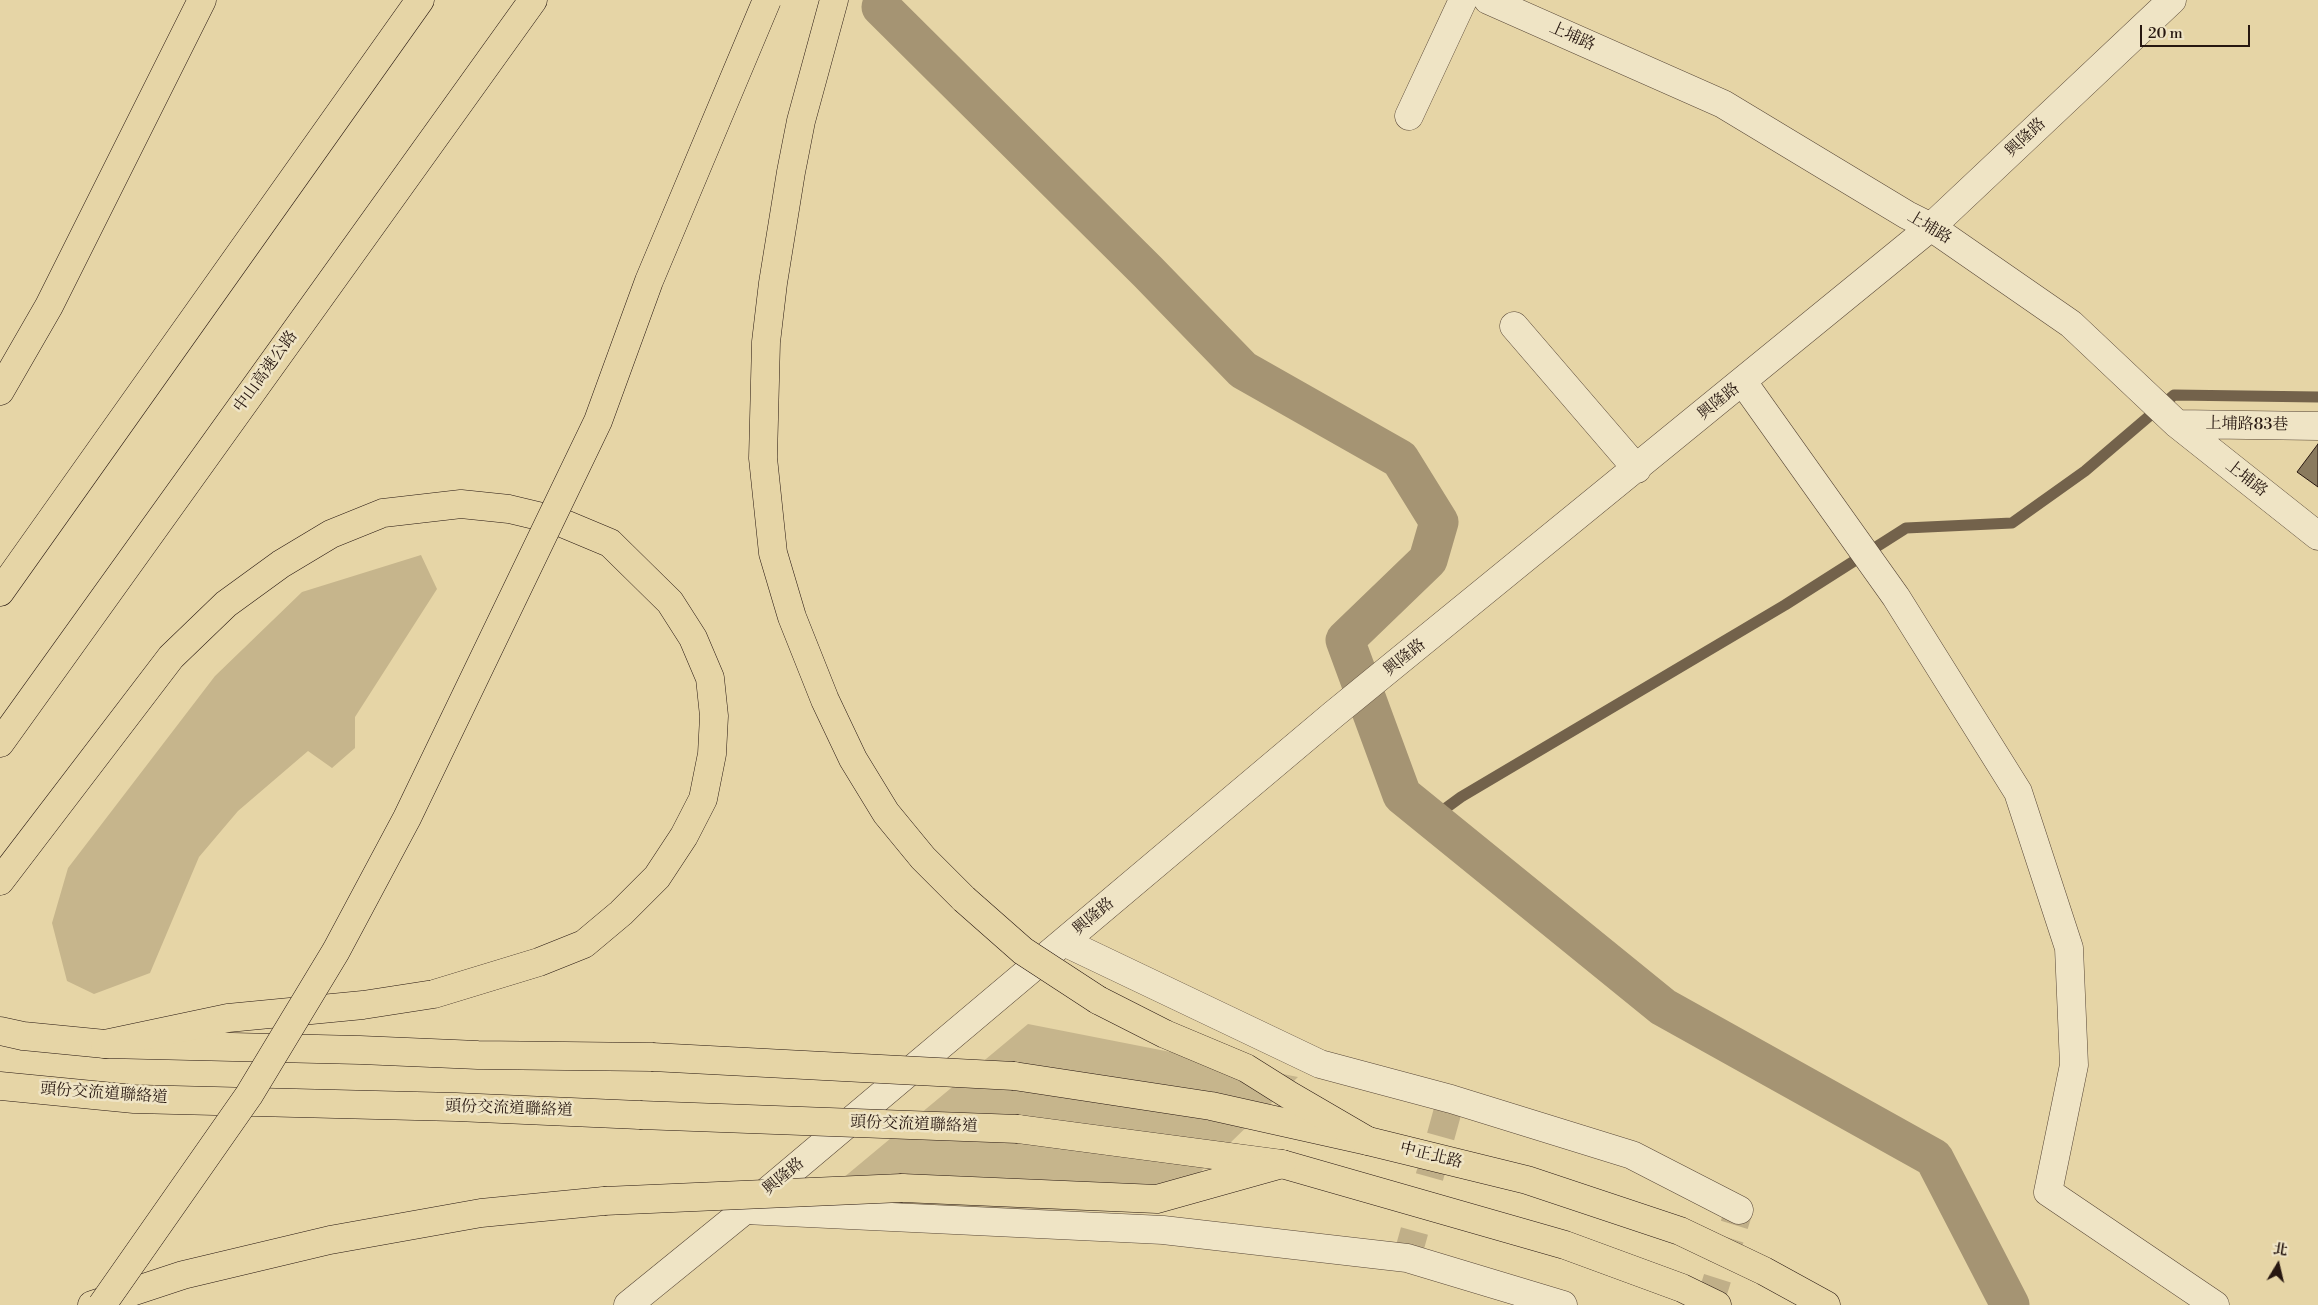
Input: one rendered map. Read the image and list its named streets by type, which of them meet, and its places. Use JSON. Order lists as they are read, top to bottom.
{
  "streets": {
    "main road": ["中山高速公路", "頭份交流道聯絡道", "中正北路"],
    "street": ["上埔路", "興隆路", "上埔路83巷"]
  },
  "crossings": [
    ["上埔路", "興隆路"],
    ["上埔路", "上埔路83巷"]
  ],
  "scale_bar": "20 m",
  "north": "top"
}
